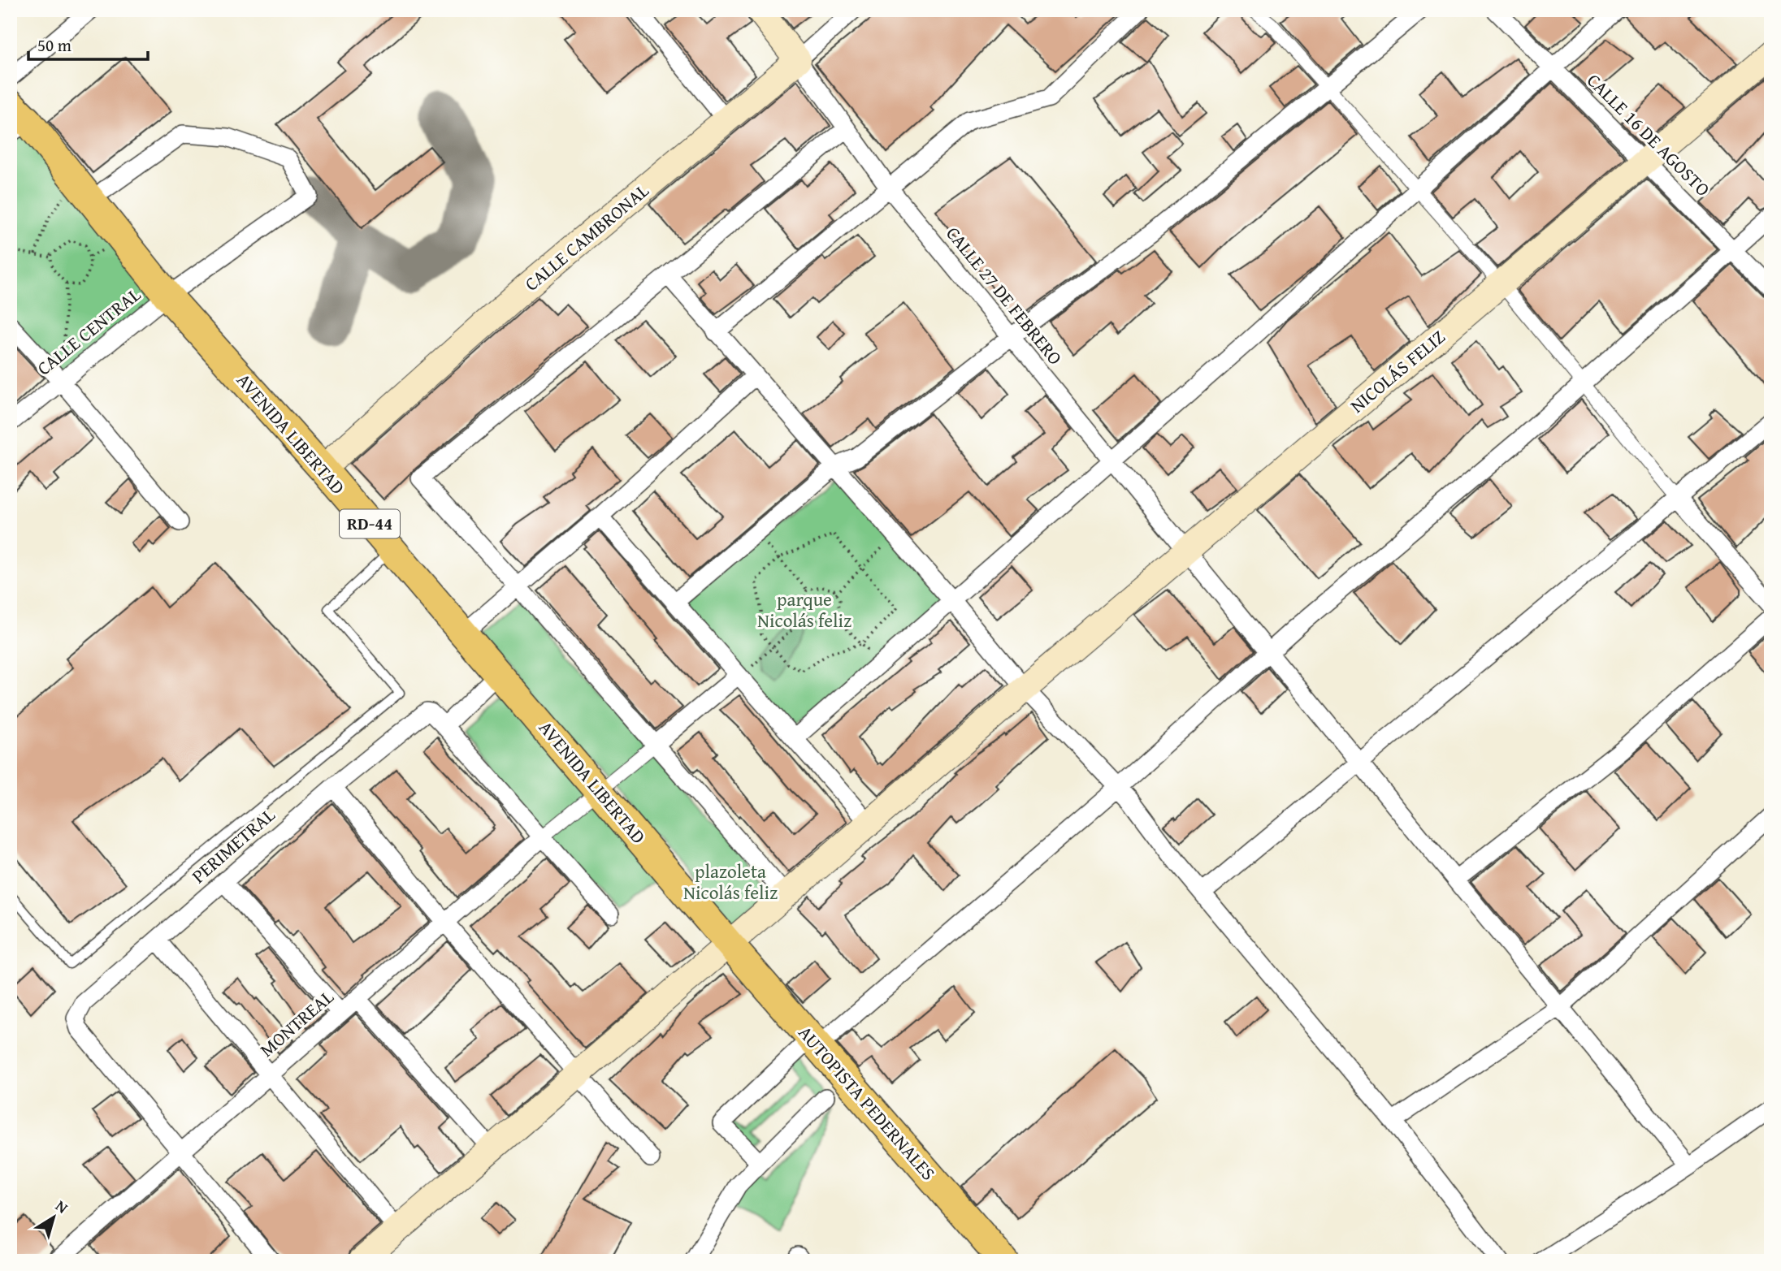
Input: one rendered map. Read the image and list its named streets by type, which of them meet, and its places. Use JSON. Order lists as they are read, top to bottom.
{
  "streets": {
    "main road": [
      "CALLE CAMBRONAL",
      "NICOLÁS FELIZ",
      "AVENIDA LIBERTAD",
      "RD-44",
      "AUTOPISTA PEDERNALES"
    ],
    "street": [
      "CALLE 16 DE AGOSTO",
      "CALLE 27 DE FEBRERO",
      "CALLE CENTRAL",
      "PERIMETRAL",
      "MONTREAL"
    ]
  },
  "crossings": [
    ["CALLE 16 DE AGOSTO", "NICOLÁS FELIZ"],
    ["CALLE CAMBRONAL", "CALLE 27 DE FEBRERO"],
    ["CALLE CAMBRONAL", "AVENIDA LIBERTAD"],
    ["CALLE 27 DE FEBRERO", "NICOLÁS FELIZ"],
    ["CALLE CENTRAL", "AVENIDA LIBERTAD"],
    ["NICOLÁS FELIZ", "AVENIDA LIBERTAD"],
    ["NICOLÁS FELIZ", "AUTOPISTA PEDERNALES"],
    ["AVENIDA LIBERTAD", "AUTOPISTA PEDERNALES"],
    ["PERIMETRAL", "MONTREAL"]
  ],
  "parks": ["parque Nicolás feliz", "plazoleta Nicolás feliz"],
  "scale_bar": "50 m",
  "north": "top right"
}
